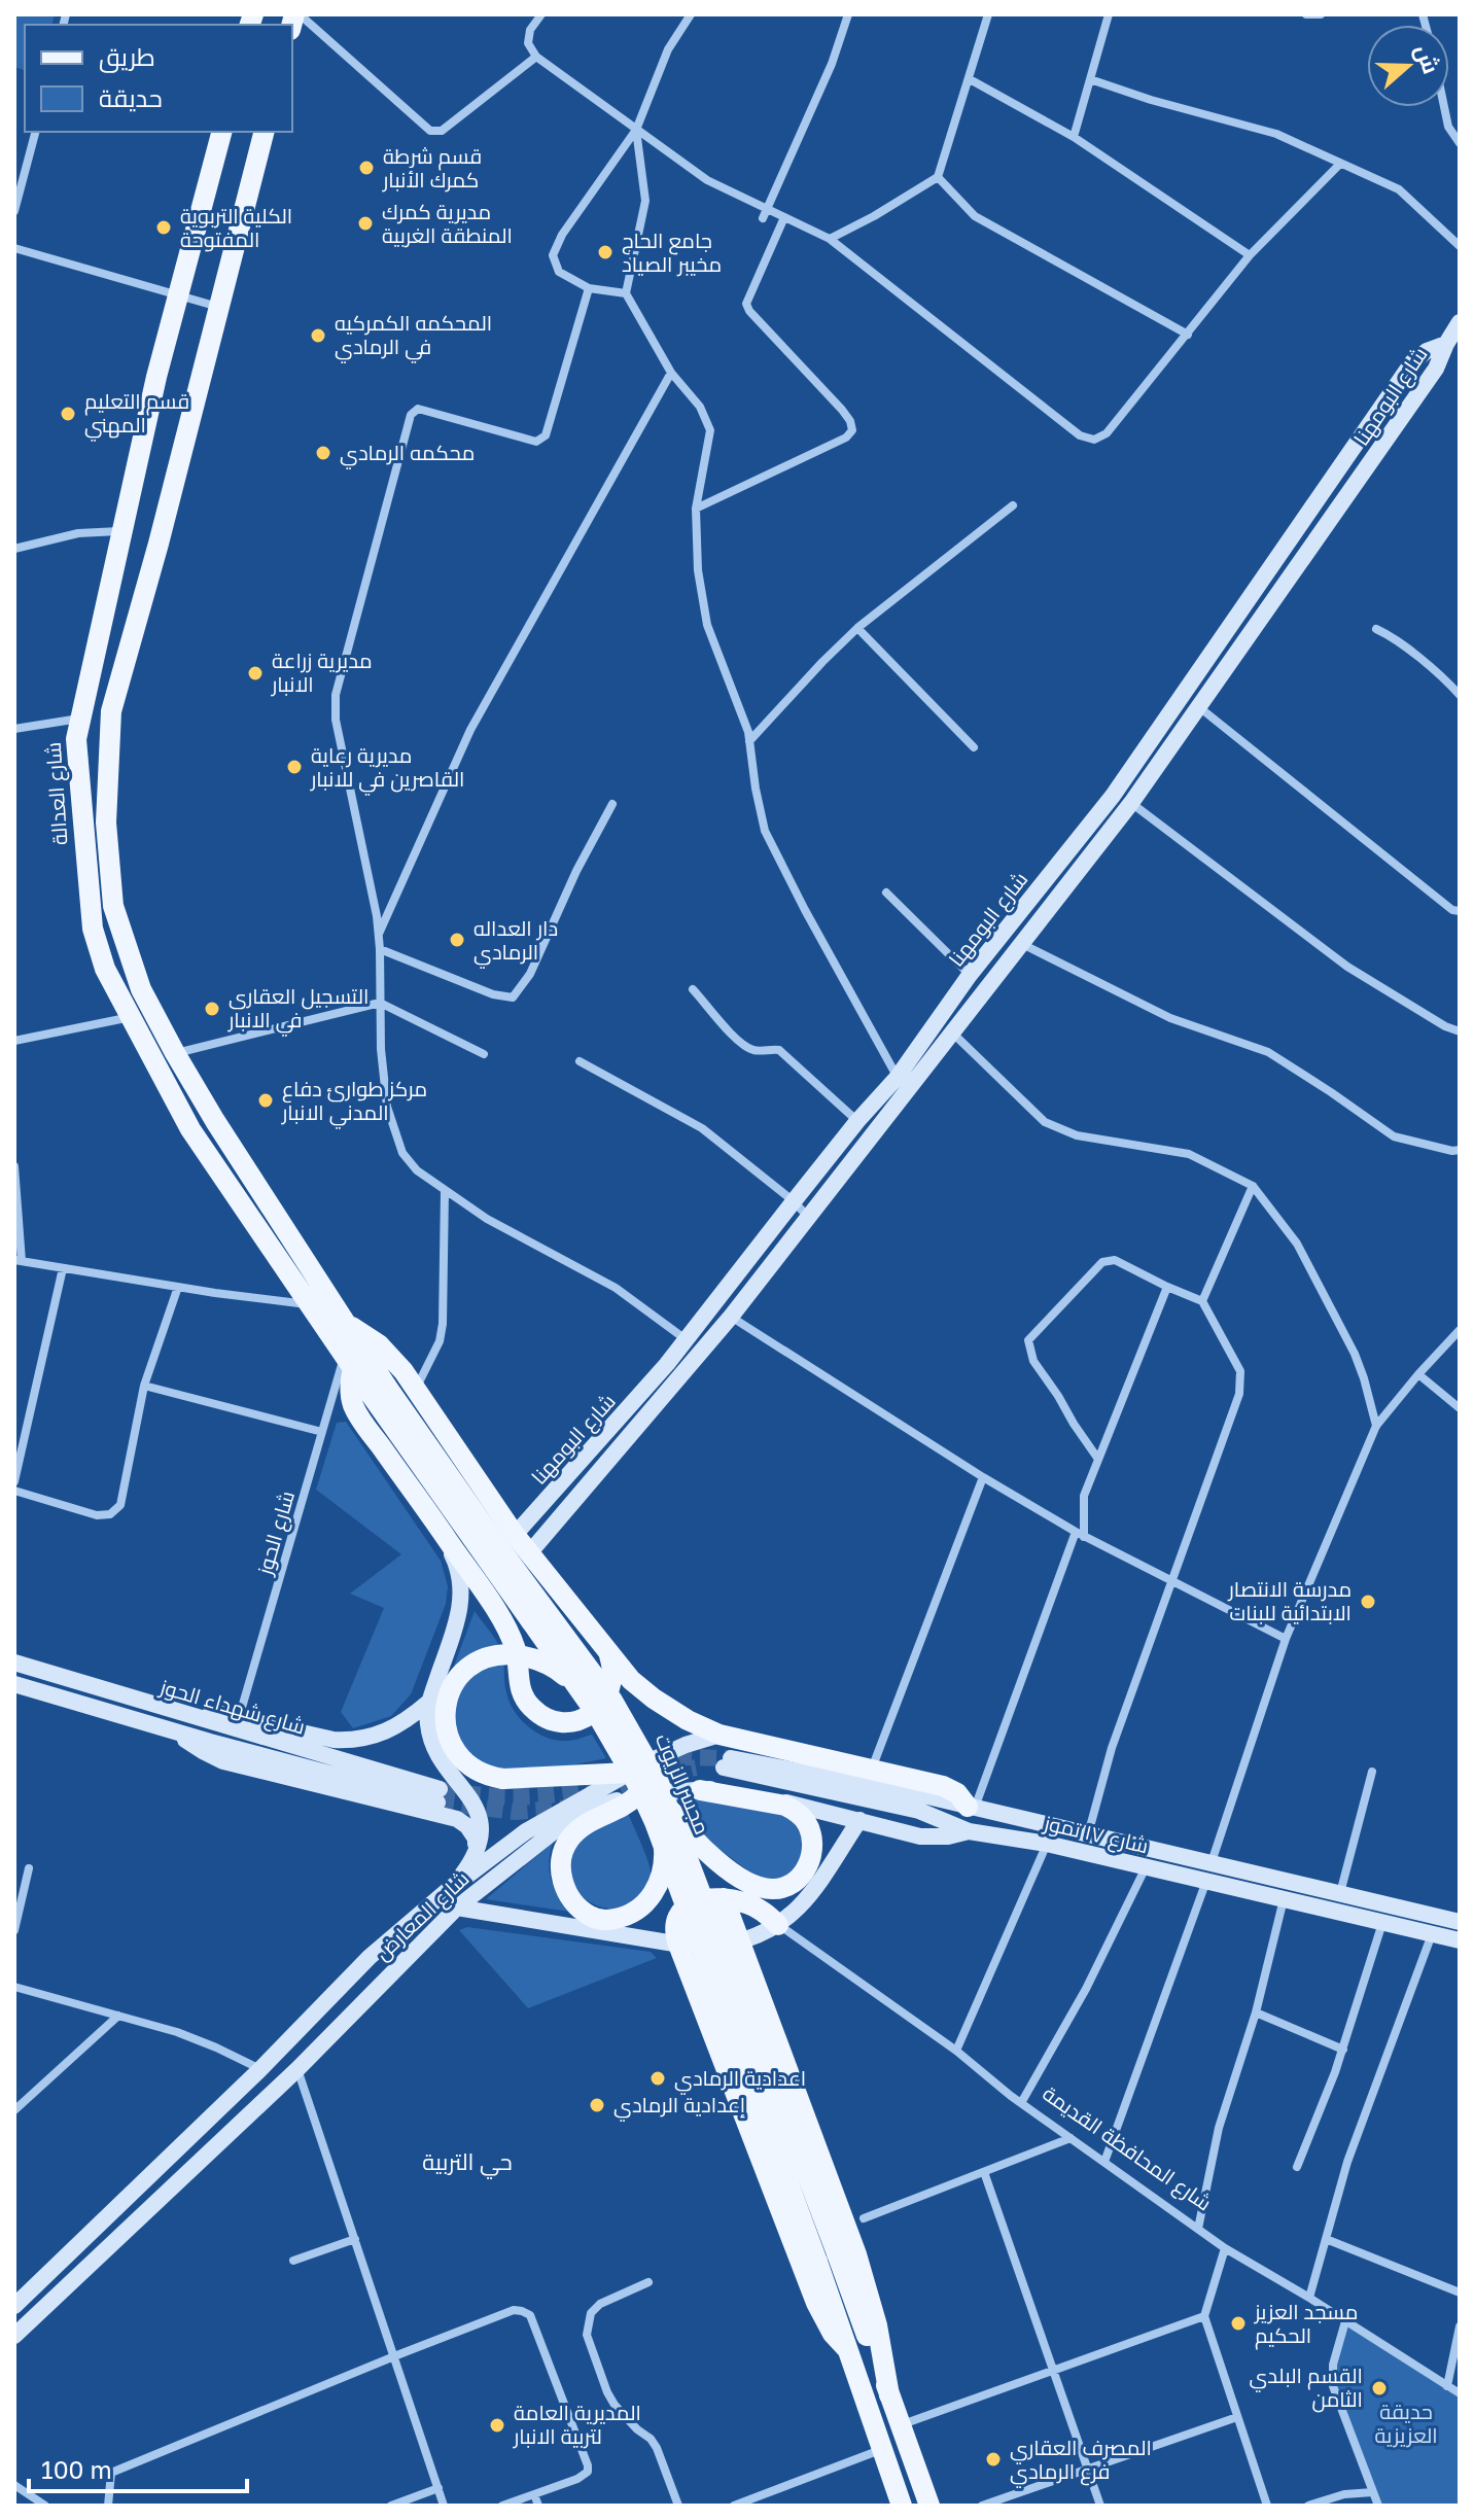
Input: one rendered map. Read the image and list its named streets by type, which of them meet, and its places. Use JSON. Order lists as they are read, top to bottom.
{
  "streets": {
    "main road": ["شارع العدالة", "مجسر الزيوت"],
    "street": [
      "شارع البومهنا",
      "شارع الحوز",
      "شارع شهداء الحوز",
      "شارع ١٧ تموز",
      "شارع المعارض",
      "شارع المحافظة القديمة"
    ]
  },
  "crossings": [
    ["شارع العدالة", "شارع الحوز"],
    ["شارع العدالة", "مجسر الزيوت"],
    ["شارع ١٧ تموز", "شارع المعارض"]
  ],
  "districts": ["حي التربية"],
  "parks": ["حديقة العزيزية"],
  "places": [
    "قسم شرطة كمرك الأنبار",
    "مديرية كمرك المنطقة الغربية",
    "الكلية التربوية المفتوحة",
    "جامع الحاج مخيبر الصياد",
    "المحكمه الكمركيه في الرمادي",
    "قسم التعليم المهني",
    "محكمه الرمادي",
    "مديرية زراعة الانبار",
    "مديرية رعاية القاصرين في للانبار",
    "دار العداله الرمادي",
    "التسجيل العقاري في الانبار",
    "مركز طوارئ دفاع المدني الانبار",
    "مدرسة الانتصار الابتدائية للبنات",
    "اعدادية الرمادي",
    "إعدادية الرمادي",
    "مسجد العزيز الحكيم",
    "القسم البلدي الثامن",
    "المديرية العامة لتربية الانبار",
    "المصرف العقاري فرع الرمادي"
  ],
  "legend": ["طريق", "حديقة"],
  "scale_bar": "100 m",
  "north": "right"
}
